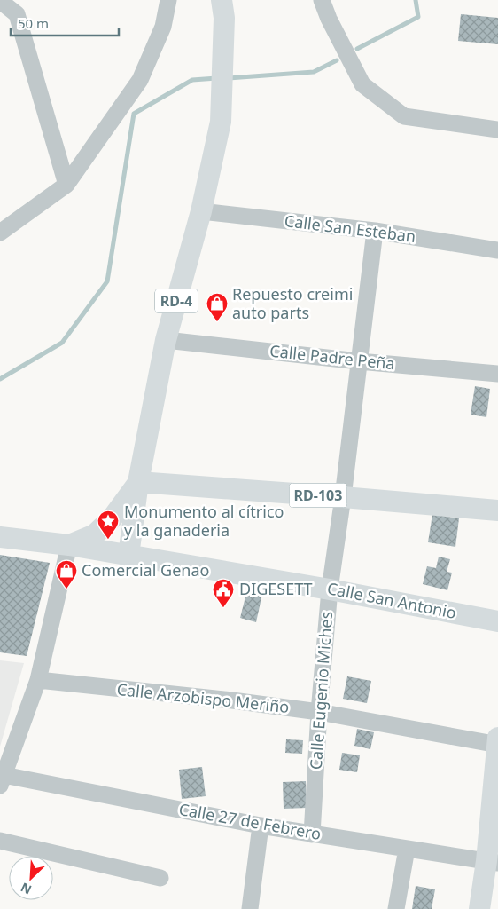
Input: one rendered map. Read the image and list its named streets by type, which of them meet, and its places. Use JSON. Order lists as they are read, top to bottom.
{
  "streets": {
    "main road": ["RD-4", "RD-103", "Calle San Antonio"],
    "street": [
      "Calle San Esteban",
      "Calle Padre Peña",
      "Calle Eugenio Miches",
      "Calle Arzobispo Meriño",
      "Calle 27 de Febrero"
    ]
  },
  "crossings": [
    ["Calle San Esteban", "RD-4"],
    ["Calle San Esteban", "Calle Eugenio Miches"],
    ["RD-4", "Calle Padre Peña"],
    ["RD-4", "RD-103"],
    ["RD-4", "Calle San Antonio"],
    ["Calle Padre Peña", "Calle Eugenio Miches"],
    ["RD-103", "Calle Eugenio Miches"],
    ["Calle San Antonio", "Calle Eugenio Miches"],
    ["Calle Eugenio Miches", "Calle Arzobispo Meriño"],
    ["Calle Eugenio Miches", "Calle 27 de Febrero"]
  ],
  "places": {
    "shop": ["Repuesto creimi auto parts", "Comercial Genao"],
    "place": ["Monumento al cítrico y la ganaderia"],
    "public building": ["DIGESETT"]
  },
  "scale_bar": "50 m",
  "north": "bottom left"
}
